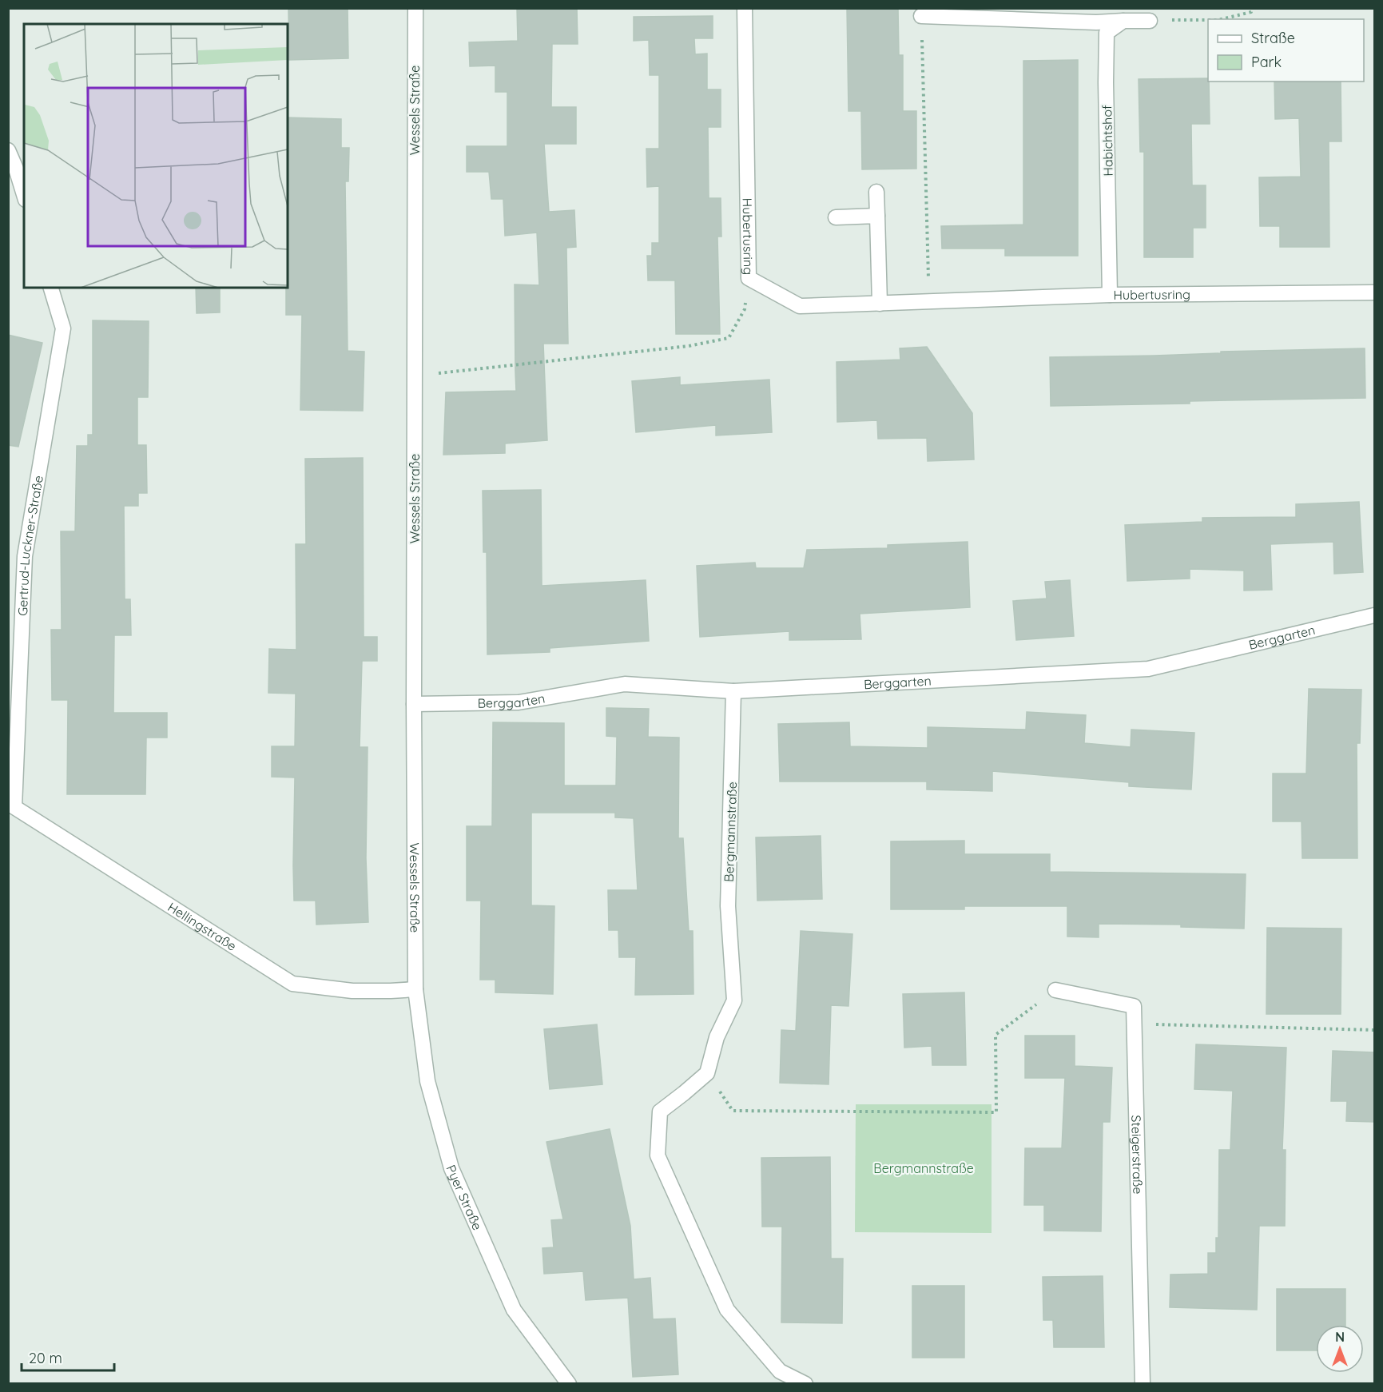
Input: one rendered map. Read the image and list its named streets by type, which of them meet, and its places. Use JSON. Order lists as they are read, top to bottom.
{
  "streets": {
    "street": [
      "Wessels Straße",
      "Habichtshof",
      "Hubertusring",
      "Gertrud-Luckner-Straße",
      "Berggarten",
      "Bergmannstraße",
      "Hellingstraße",
      "Steigerstraße",
      "Pyer Straße"
    ]
  },
  "crossings": [
    ["Wessels Straße", "Berggarten"],
    ["Wessels Straße", "Hellingstraße"],
    ["Wessels Straße", "Pyer Straße"],
    ["Habichtshof", "Hubertusring"],
    ["Gertrud-Luckner-Straße", "Hellingstraße"],
    ["Berggarten", "Bergmannstraße"],
    ["Hellingstraße", "Pyer Straße"]
  ],
  "parks": ["Bergmannstraße"],
  "legend": ["Straße", "Park"],
  "scale_bar": "20 m",
  "north": "top"
}
